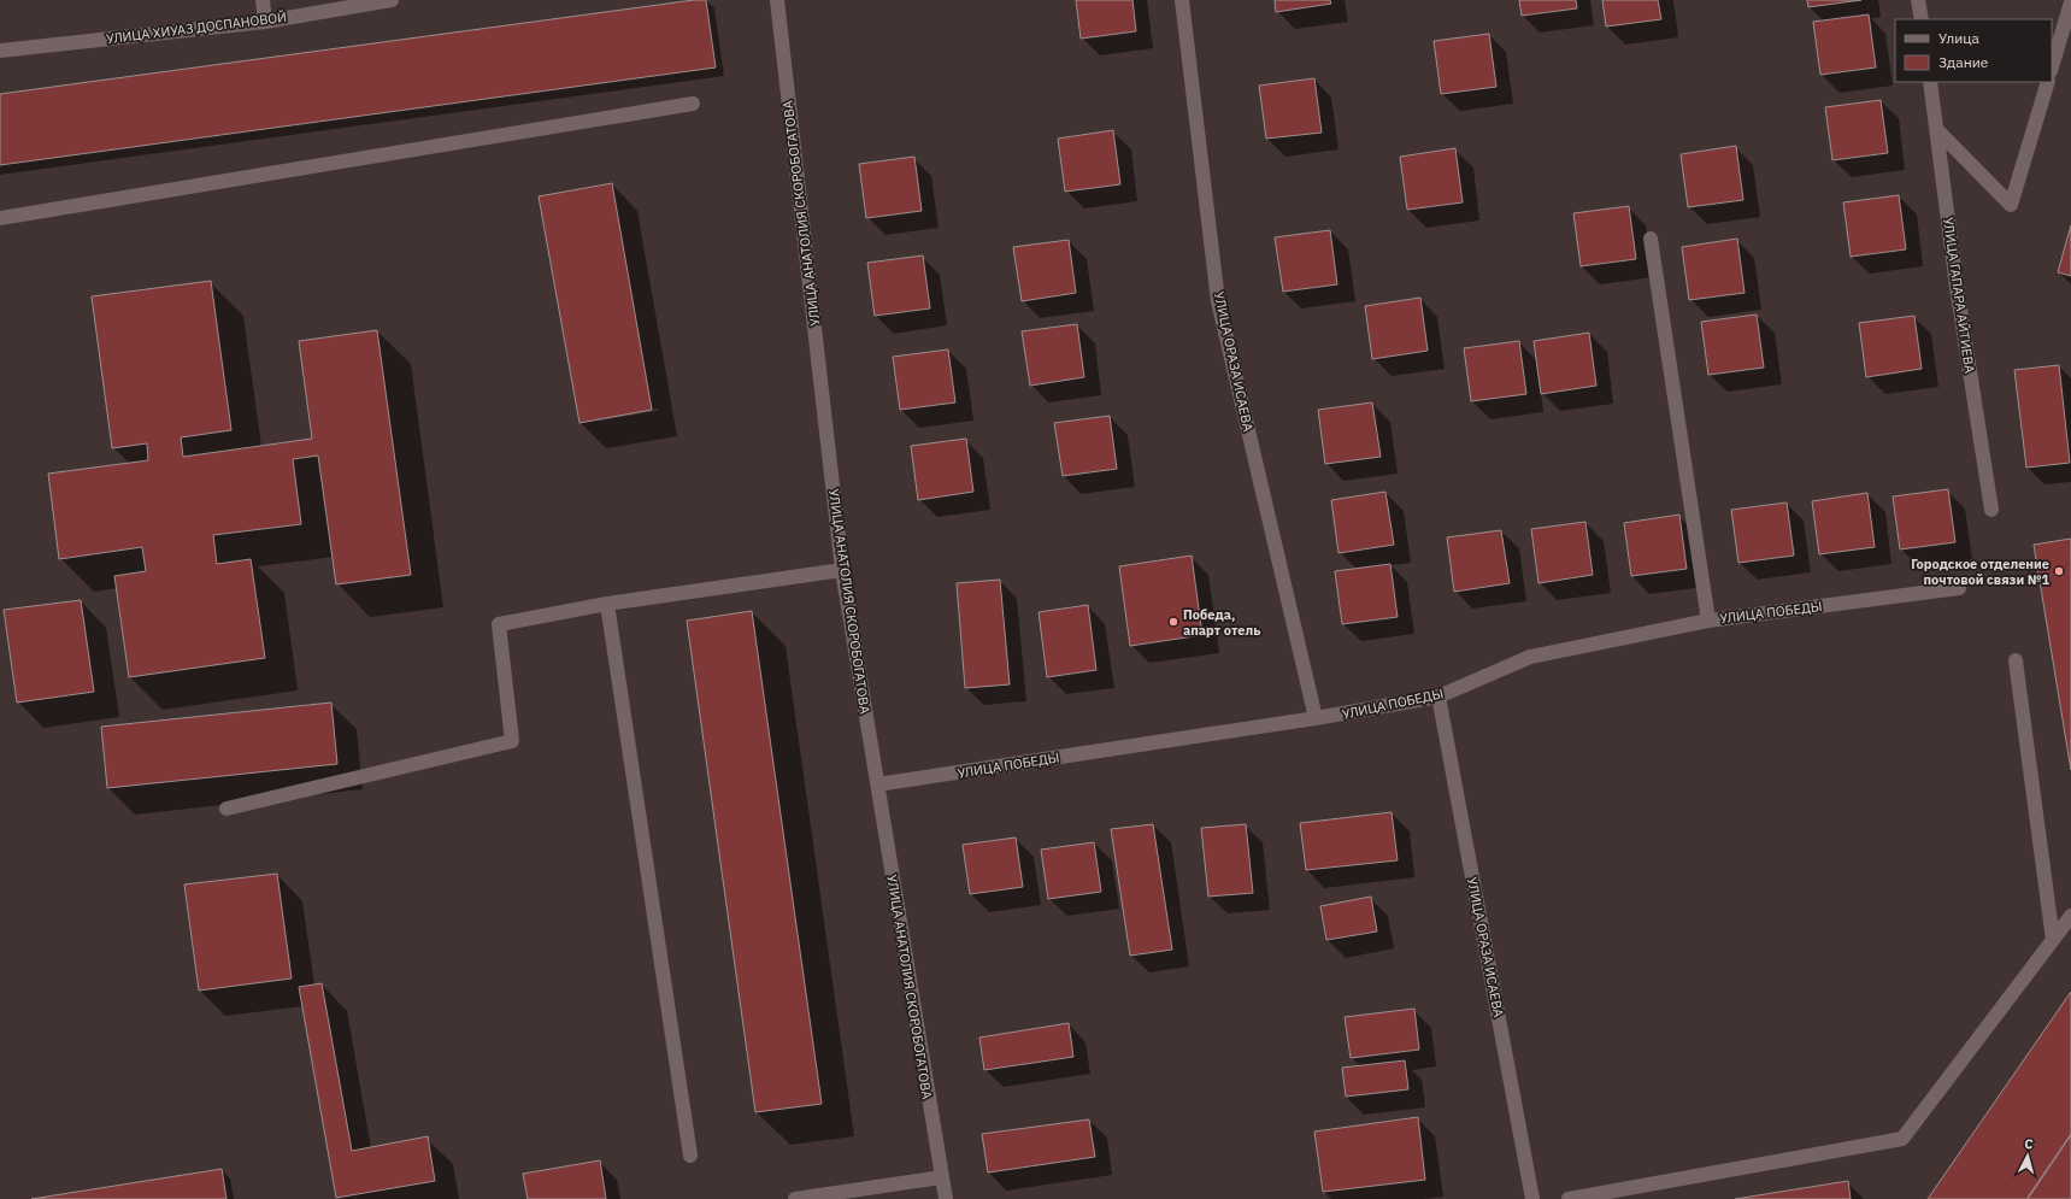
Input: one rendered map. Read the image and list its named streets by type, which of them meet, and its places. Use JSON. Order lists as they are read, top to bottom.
{
  "streets": {
    "street": [
      "УЛИЦА ХИУАЗ ДОСПАНОВОЙ",
      "УЛИЦА АНАТОЛИЯ СКОРОБОГАТОВА",
      "УЛИЦА ГАПАРА АЙТИЕВА",
      "УЛИЦА ОРАЗА ИСАЕВА",
      "УЛИЦА ПОБЕДЫ"
    ]
  },
  "crossings": [
    ["УЛИЦА АНАТОЛИЯ СКОРОБОГАТОВА", "УЛИЦА ПОБЕДЫ"],
    ["УЛИЦА ОРАЗА ИСАЕВА", "УЛИЦА ПОБЕДЫ"]
  ],
  "places": ["Городское отделение почтовой связи №1", "Победа, апарт отель"],
  "legend": ["Улица", "Здание"],
  "north": "top"
}
